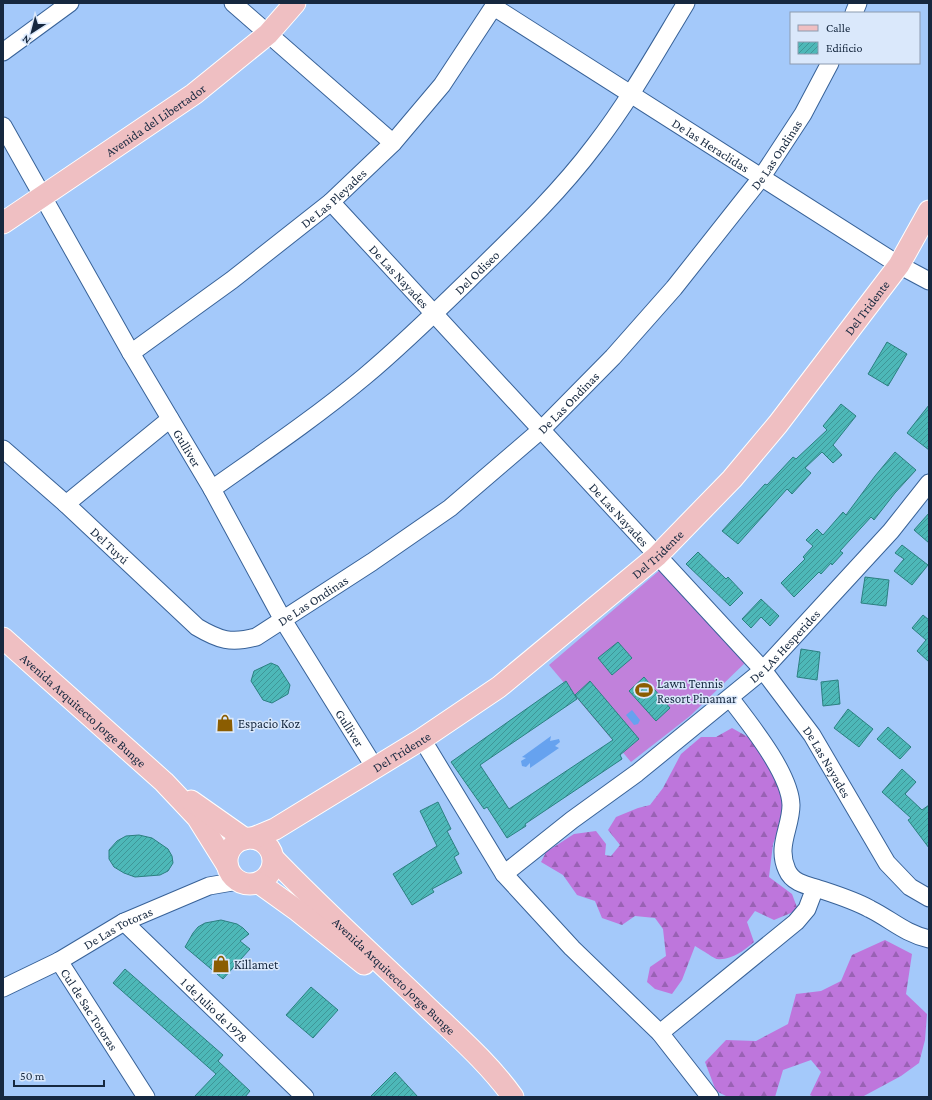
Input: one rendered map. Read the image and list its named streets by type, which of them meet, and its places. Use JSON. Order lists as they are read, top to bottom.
{
  "streets": {
    "main road": ["Avenida del Libertador", "Del Tridente", "Avenida Arquitecto Jorge Bunge"],
    "street": [
      "De las Heraclidas",
      "De Las Ondinas",
      "De Las Pleyades",
      "Del Odiseo",
      "De Las Nayades",
      "Gulliver",
      "Del Tuyú",
      "De LAs Hesperides",
      "De Las Totoras",
      "Cul de Sac Totoras",
      "1 de Julio de 1978"
    ]
  },
  "crossings": [
    ["Avenida del Libertador", "Gulliver"],
    ["De las Heraclidas", "De Las Ondinas"],
    ["De las Heraclidas", "De Las Pleyades"],
    ["De las Heraclidas", "Del Odiseo"],
    ["De las Heraclidas", "Del Tridente"],
    ["De Las Ondinas", "De Las Nayades"],
    ["De Las Ondinas", "Gulliver"],
    ["De Las Ondinas", "Del Tuyú"],
    ["De Las Pleyades", "De Las Nayades"],
    ["De Las Pleyades", "Gulliver"],
    ["Del Odiseo", "De Las Nayades"],
    ["Del Odiseo", "Gulliver"],
    ["De Las Nayades", "Del Tridente"],
    ["De Las Nayades", "De LAs Hesperides"],
    ["Del Tridente", "Gulliver"],
    ["Del Tridente", "Avenida Arquitecto Jorge Bunge"],
    ["Del Tridente", "De Las Totoras"],
    ["Avenida Arquitecto Jorge Bunge", "De Las Totoras"],
    ["De Las Totoras", "Cul de Sac Totoras"],
    ["De Las Totoras", "1 de Julio de 1978"]
  ],
  "places": {
    "sports": ["Lawn Tennis Resort Pinamar"],
    "shop": ["Espacio Koz", "Killamet"]
  },
  "legend": ["Calle", "Edificio"],
  "scale_bar": "50 m",
  "north": "bottom left"
}
